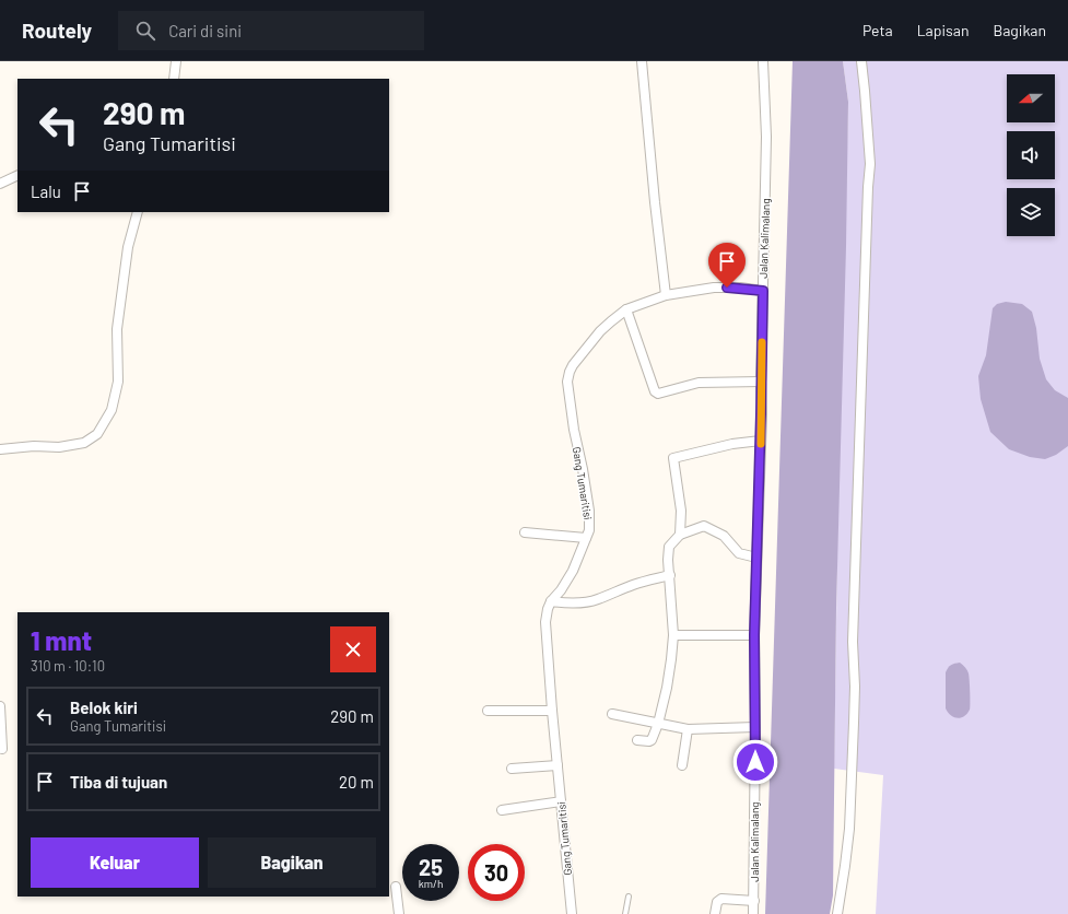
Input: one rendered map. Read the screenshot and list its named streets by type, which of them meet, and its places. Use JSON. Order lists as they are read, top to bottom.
{
  "streets": {
    "street": ["Jalan Kalimalang", "Gang Tumaritisi"]
  },
  "crossings": [
    ["Jalan Kalimalang", "Gang Tumaritisi"]
  ],
  "north": "left",
  "page": {
    "header": "Routely",
    "search": "Cari di sini",
    "nav": ["Peta", "Lapisan", "Bagikan"],
    "turn": ["290 m", "Gang Tumaritisi"],
    "then": "Lalu",
    "heading": ["1 mnt", "310 m · 10:10"],
    "list": [
      {
        "name": "Belok kiri",
        "note": "Gang Tumaritisi",
        "value": "290 m"
      },
      {
        "name": "Tiba di tujuan",
        "value": "20 m"
      }
    ],
    "buttons": ["Keluar", "Bagikan"],
    "speed": "25 km/h",
    "limit": "30"
  }
}
